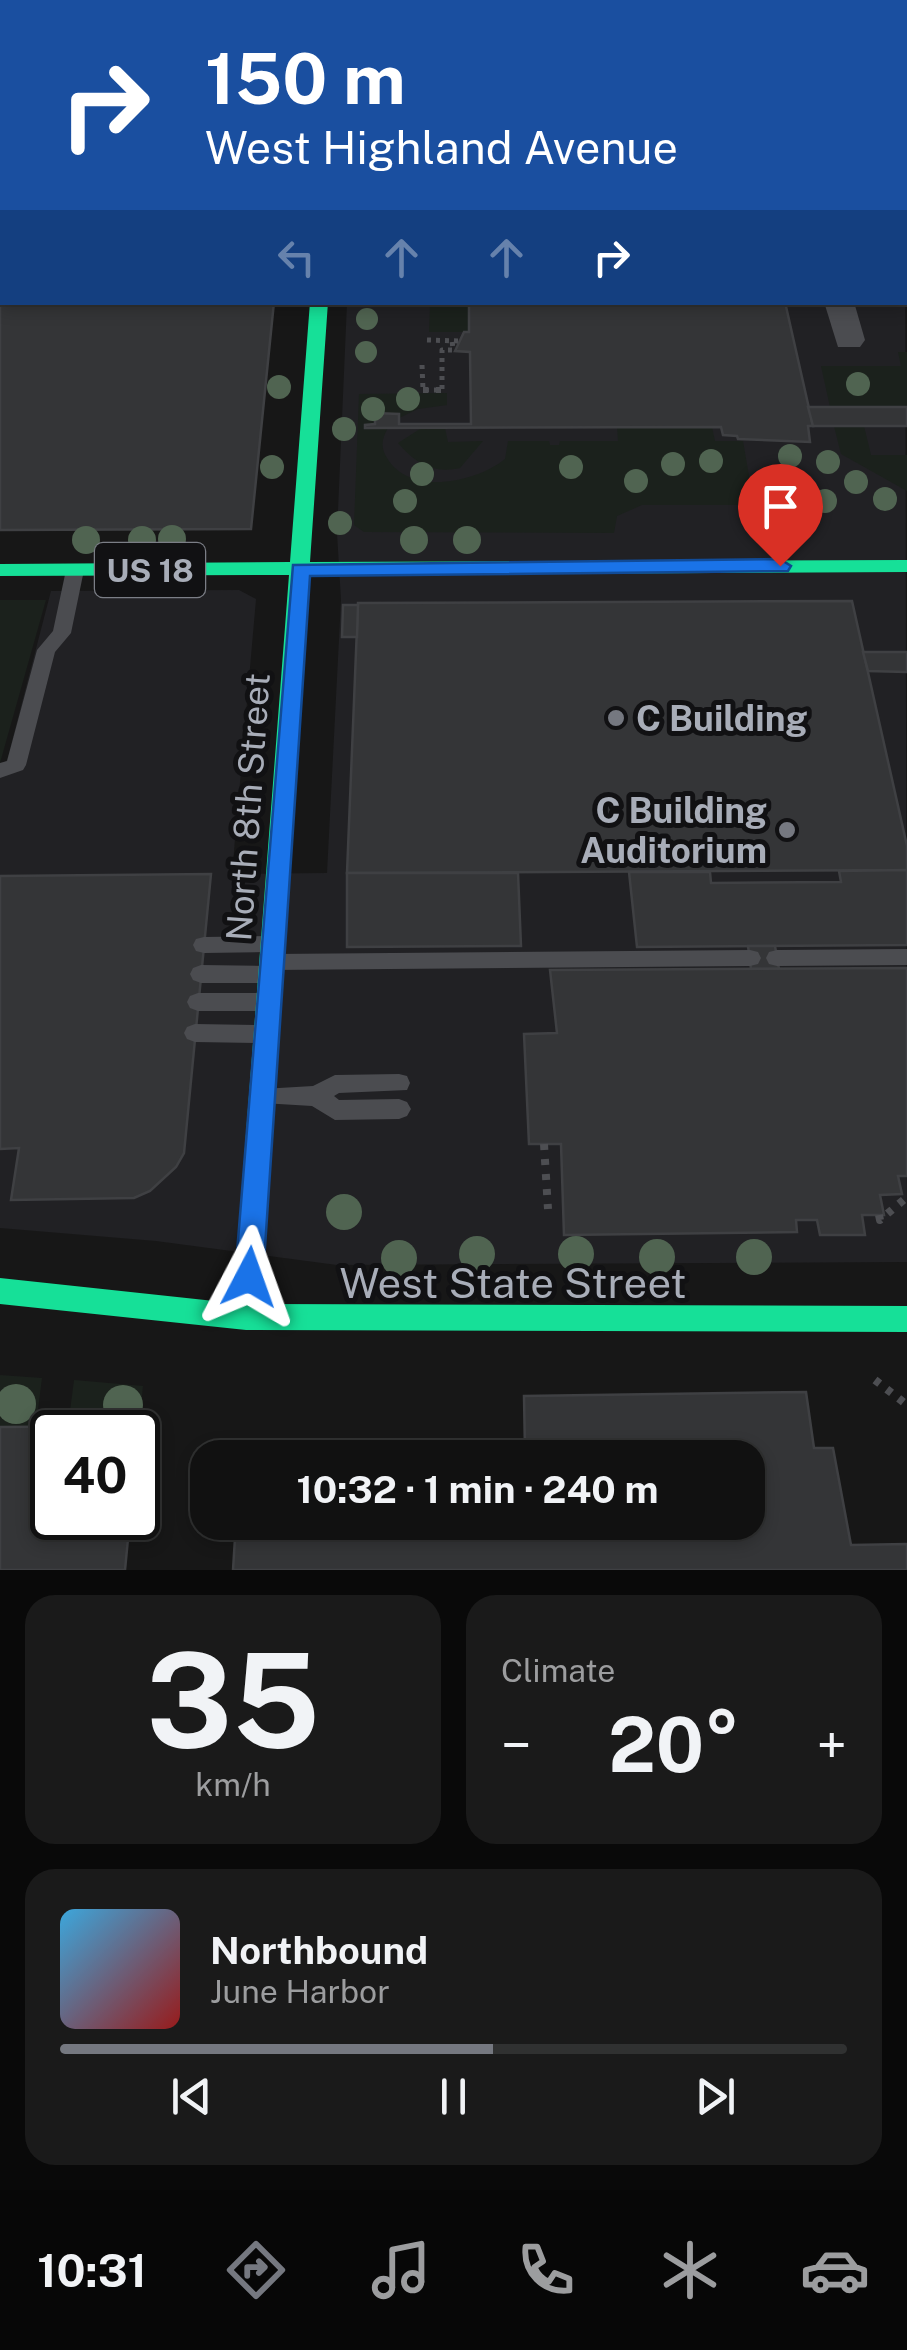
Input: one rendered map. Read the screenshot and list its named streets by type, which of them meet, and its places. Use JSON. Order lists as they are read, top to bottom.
{
  "streets": {
    "street": ["US 18", "North 8th Street", "West State Street"]
  },
  "crossings": [
    ["US 18", "North 8th Street"],
    ["North 8th Street", "West State Street"]
  ],
  "places": ["C Building", "C Building Auditorium"],
  "page": {
    "turn": ["150 m", "West Highland Avenue"],
    "limit": "40",
    "trip": "10:32 · 1 min · 240 m",
    "tile": [
      ["35", "km/h"],
      "Climate"
    ],
    "heat": ["−", "20°", "+"],
    "song": ["Northbound", "June Harbor"],
    "tabs": "10:31"
  }
}
